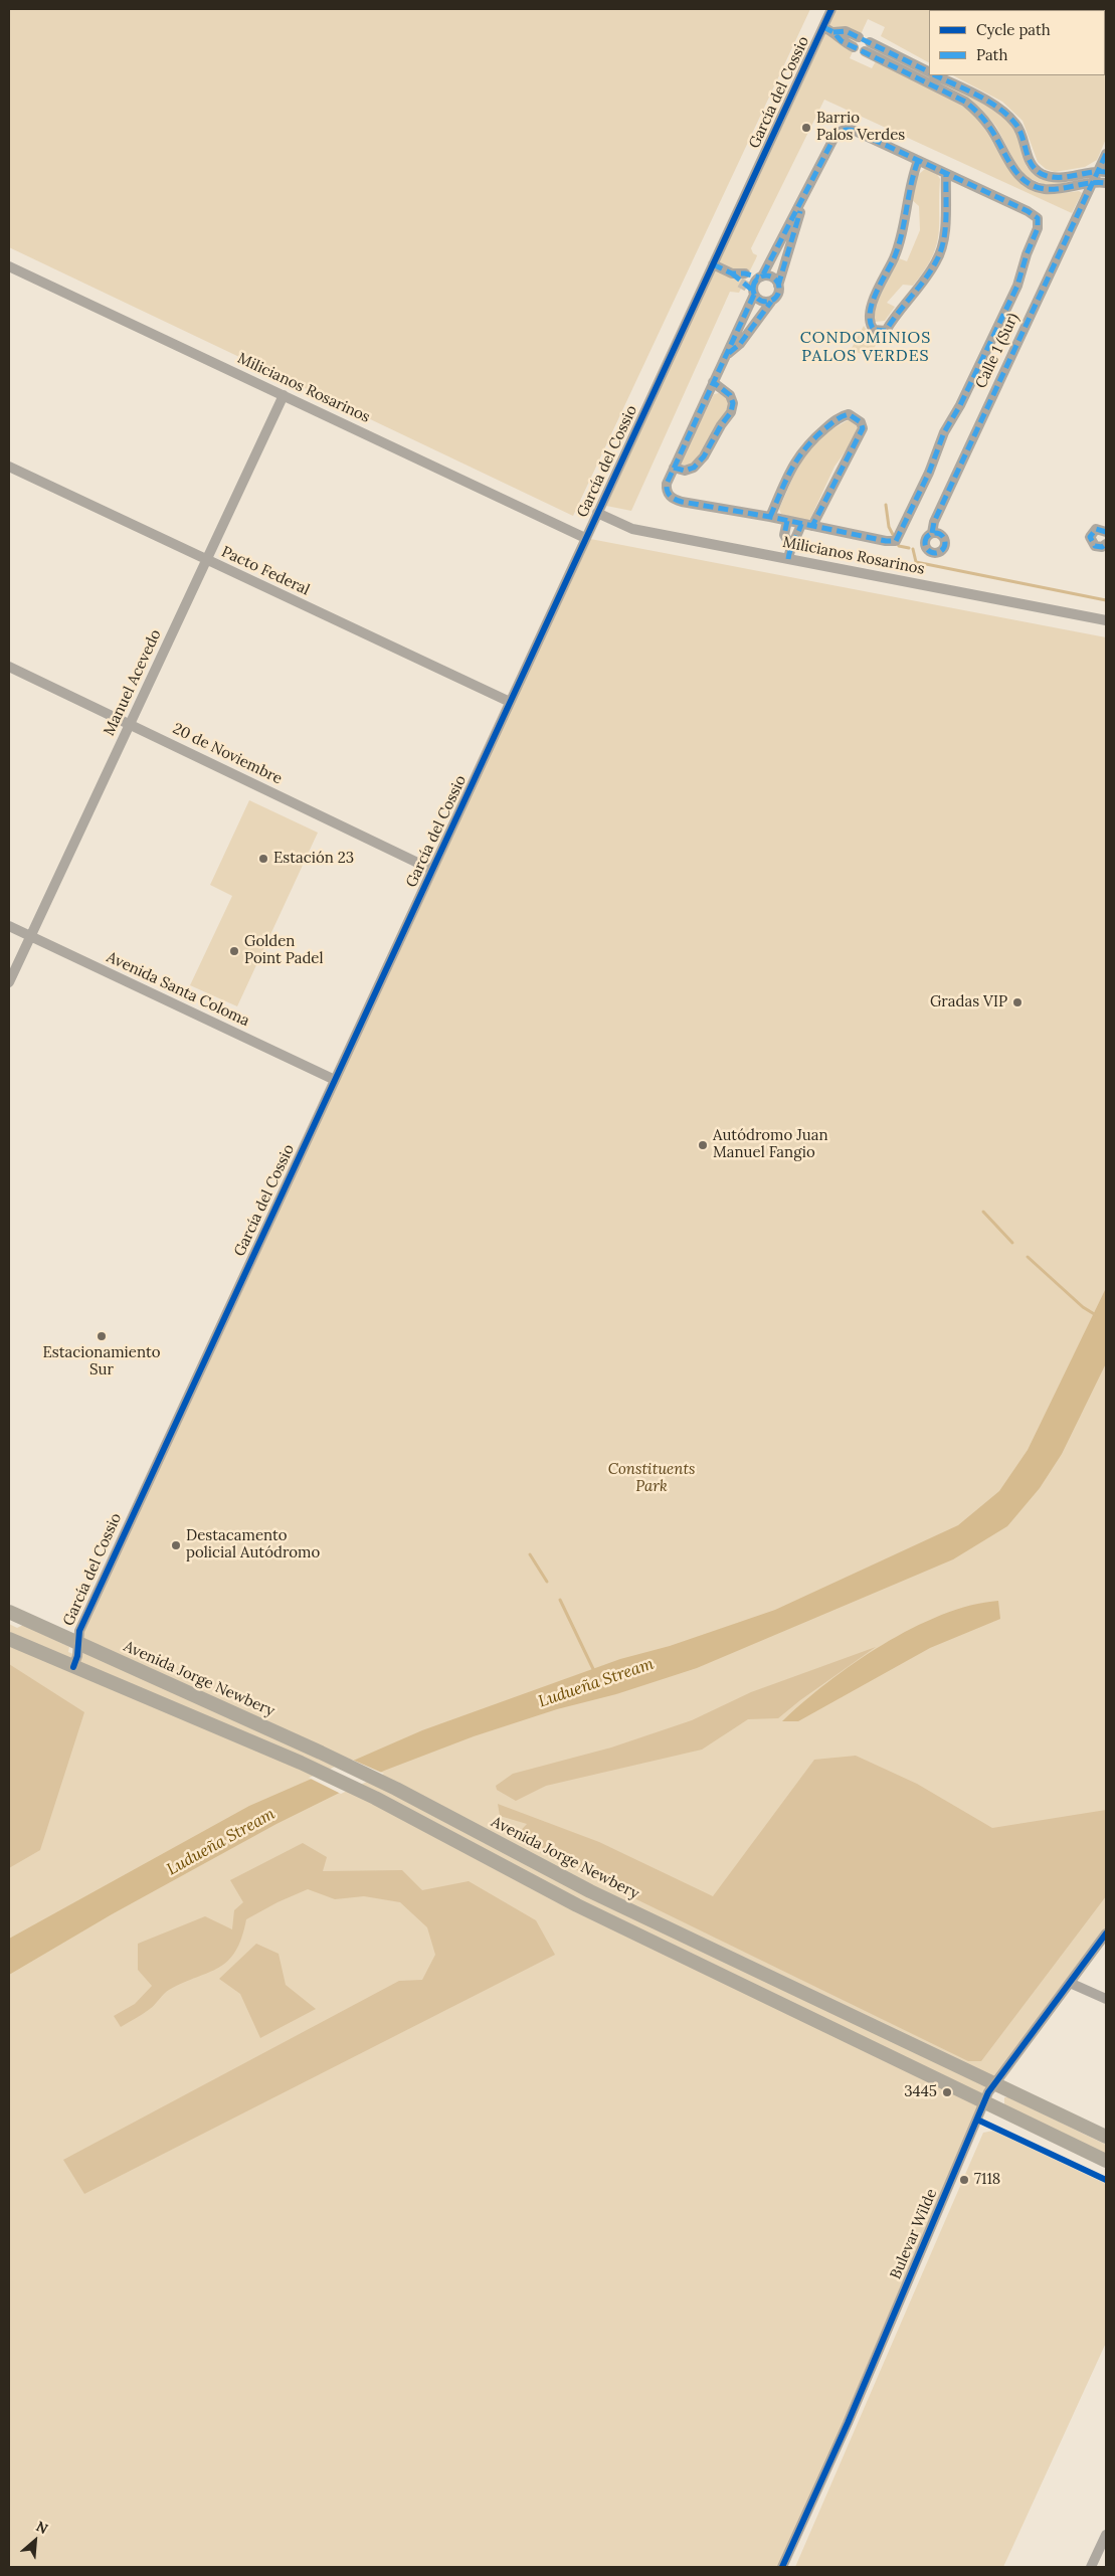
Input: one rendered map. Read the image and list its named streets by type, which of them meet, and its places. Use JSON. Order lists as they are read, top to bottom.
{
  "streets": {
    "main road": ["Avenida Jorge Newbery"],
    "street": [
      "García del Cossio",
      "Calle 1 (Sur)",
      "Milicianos Rosarinos",
      "Pacto Federal",
      "Manuel Acevedo",
      "20 de Noviembre",
      "Avenida Santa Coloma",
      "Bulevar Wilde"
    ]
  },
  "crossings": [
    ["García del Cossio", "Milicianos Rosarinos"],
    ["García del Cossio", "Pacto Federal"],
    ["García del Cossio", "20 de Noviembre"],
    ["García del Cossio", "Avenida Santa Coloma"],
    ["García del Cossio", "Avenida Jorge Newbery"],
    ["Milicianos Rosarinos", "Manuel Acevedo"],
    ["Pacto Federal", "Manuel Acevedo"],
    ["Manuel Acevedo", "20 de Noviembre"],
    ["Manuel Acevedo", "Avenida Santa Coloma"],
    ["Avenida Jorge Newbery", "Bulevar Wilde"]
  ],
  "districts": ["CONDOMINIOS PALOS VERDES"],
  "water": ["Ludueña Stream"],
  "parks": ["Constituents Park"],
  "places": [
    "Barrio Palos Verdes",
    "Estación 23",
    "Golden Point Padel",
    "Gradas VIP",
    "Autódromo Juan Manuel Fangio",
    "Estacionamiento Sur",
    "Destacamento policial Autódromo",
    "3445",
    "7118"
  ],
  "legend": ["Cycle path", "Path"],
  "north": "top right"
}
